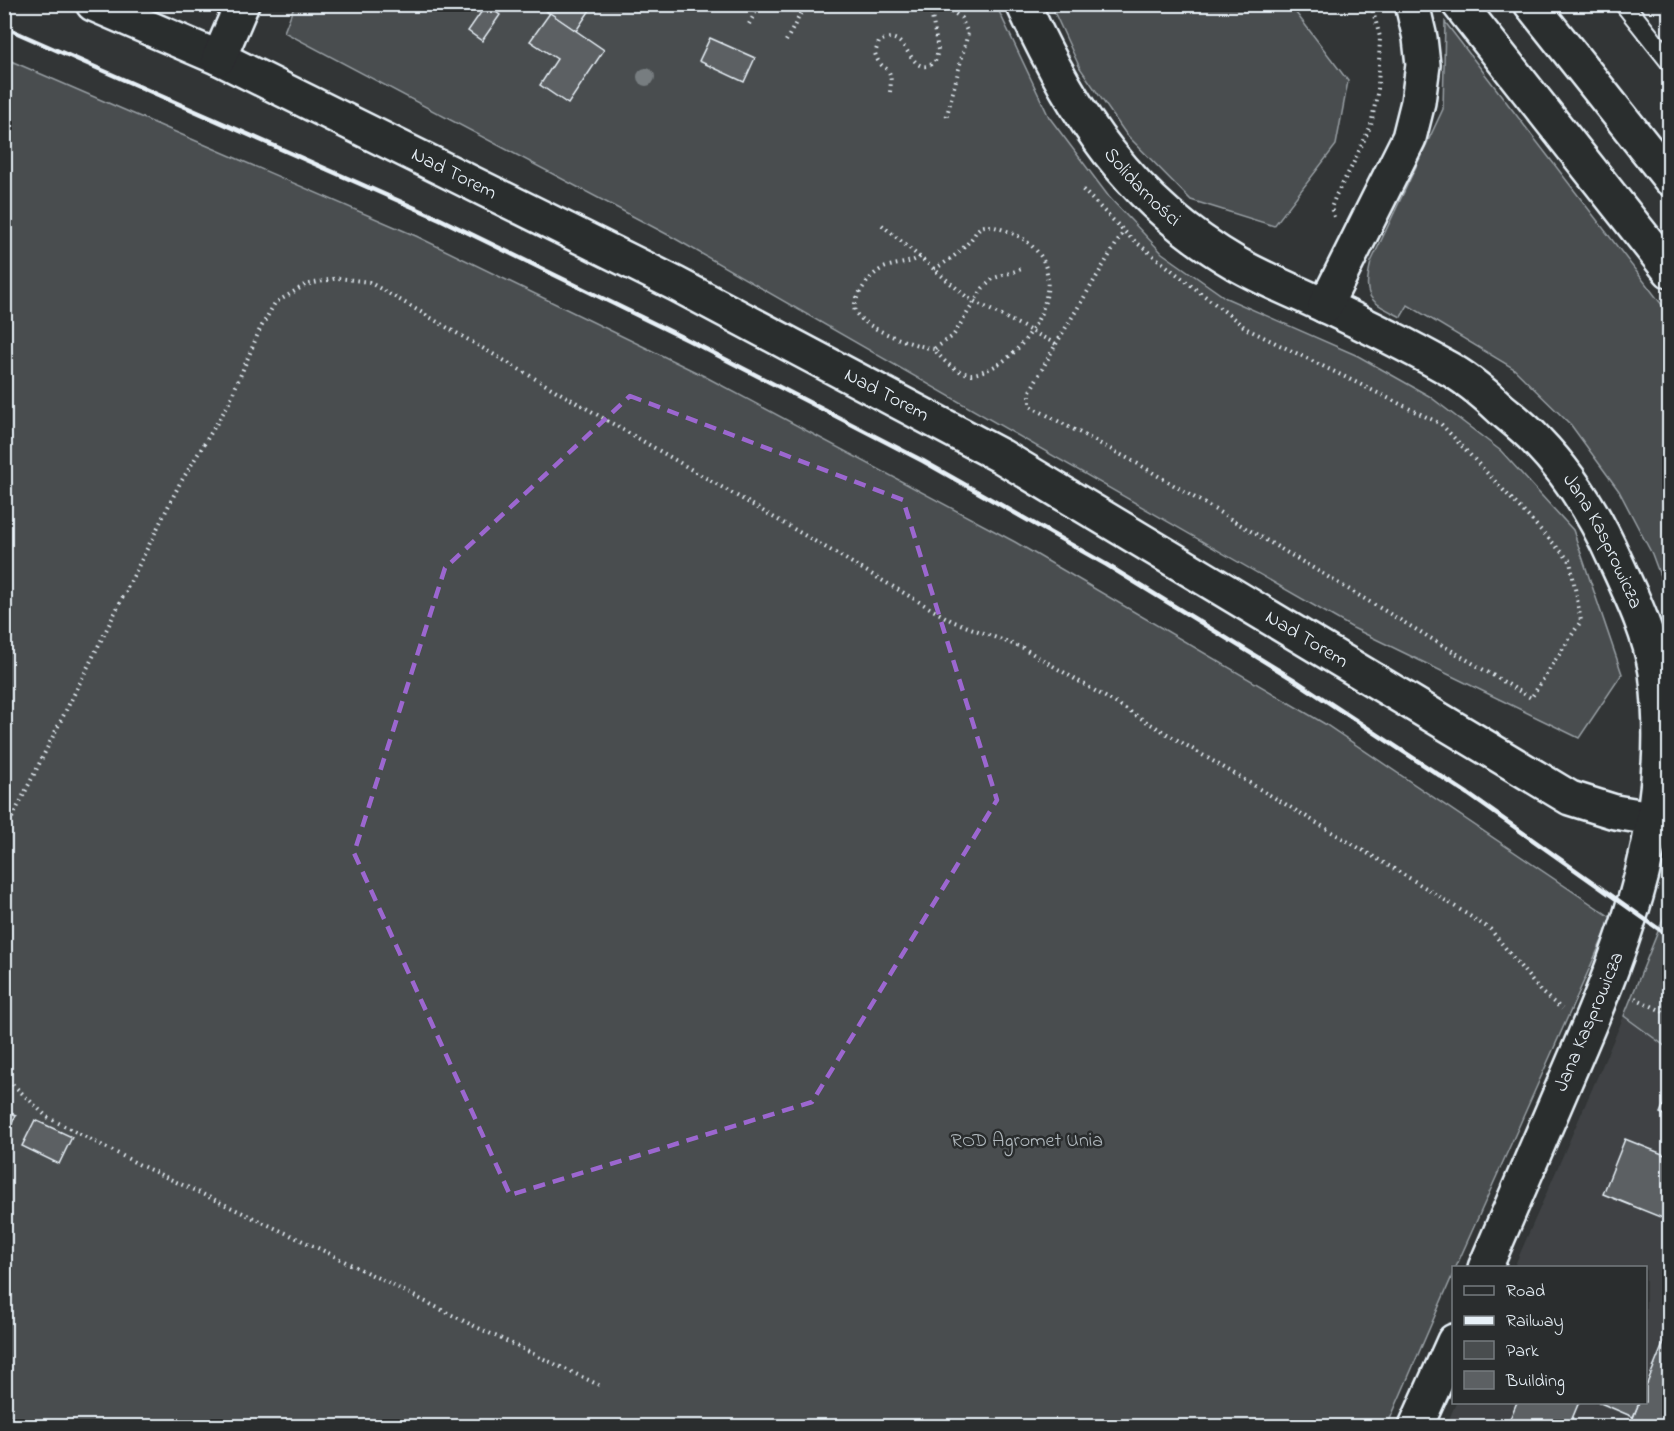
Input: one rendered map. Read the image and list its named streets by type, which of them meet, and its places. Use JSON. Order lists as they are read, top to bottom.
{
  "streets": {
    "street": ["Nad Torem", "Solidarności", "Jana Kasprowicza"]
  },
  "crossings": [
    ["Nad Torem", "Jana Kasprowicza"],
    ["Solidarności", "Jana Kasprowicza"]
  ],
  "parks": ["ROD Agromet Unia"],
  "legend": [
    "Road",
    "Railway",
    "Park",
    "Building"
  ]
}
